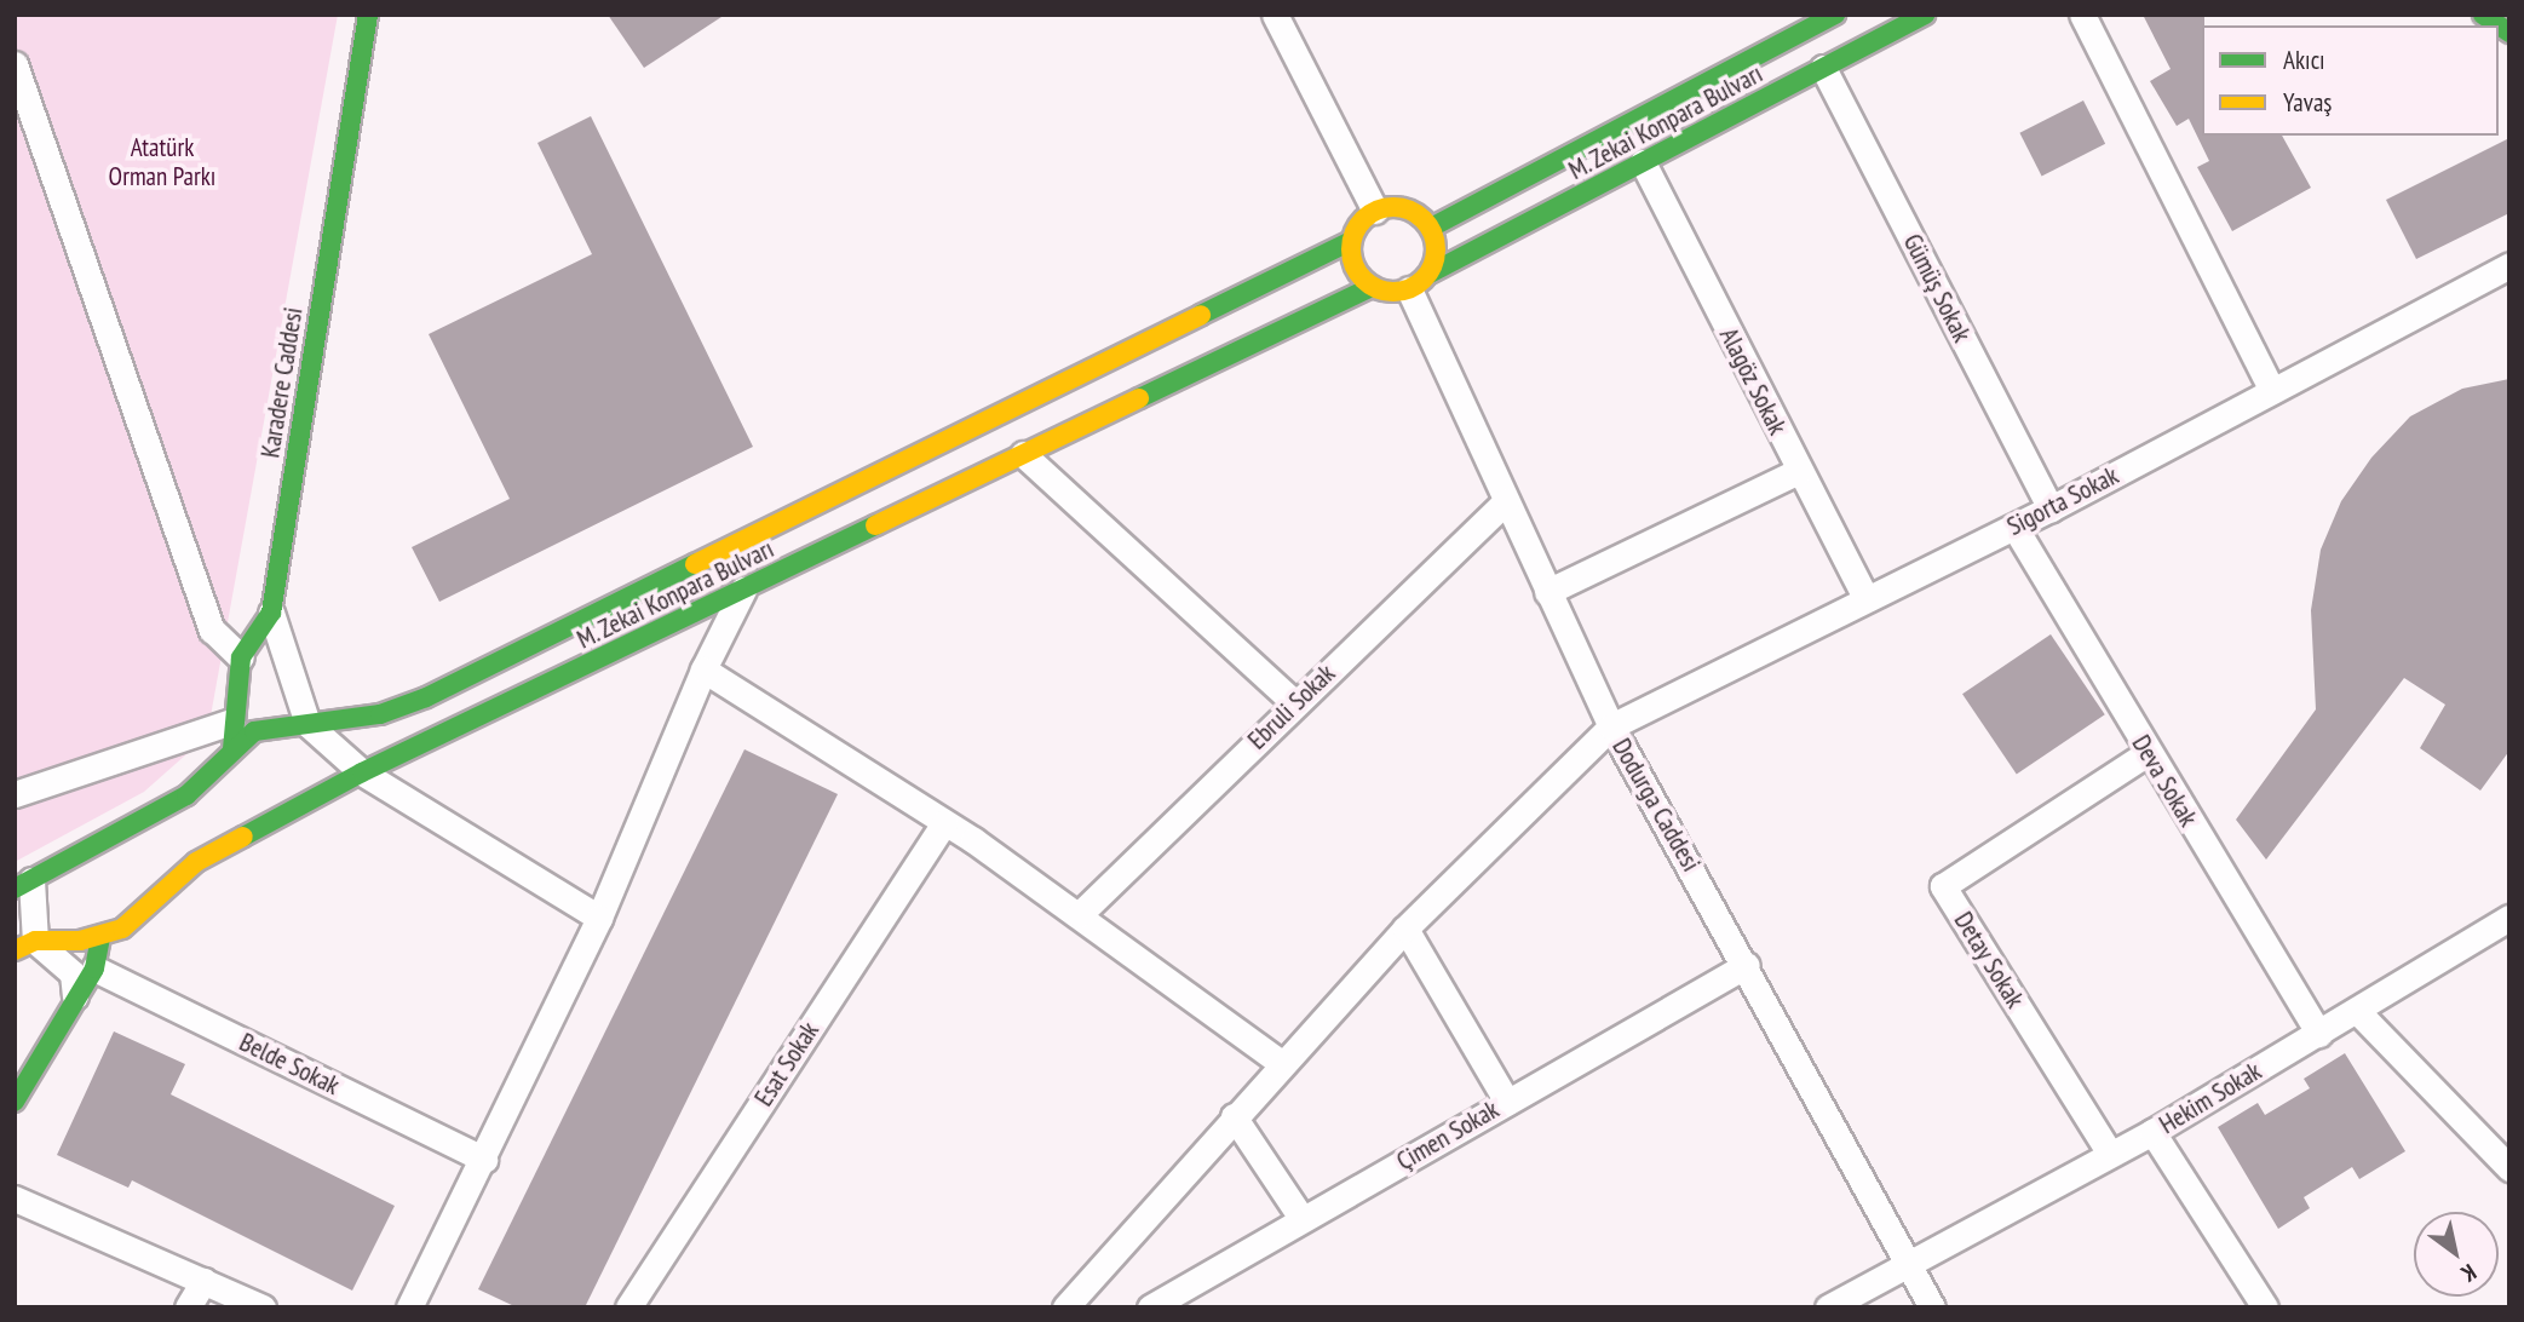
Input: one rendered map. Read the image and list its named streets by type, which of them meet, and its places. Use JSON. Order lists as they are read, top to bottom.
{
  "streets": {
    "main road": ["M. Zekai Konpara Bulvarı", "Karadere Caddesi"],
    "street": [
      "Gümüş Sokak",
      "Alagöz Sokak",
      "Sigorta Sokak",
      "Ebruli Sokak",
      "Deva Sokak",
      "Dodurga Caddesi",
      "Detay Sokak",
      "Belde Sokak",
      "Esat Sokak",
      "Hekim Sokak",
      "Çimen Sokak"
    ]
  },
  "crossings": [
    ["M. Zekai Konpara Bulvarı", "Gümüş Sokak"],
    ["M. Zekai Konpara Bulvarı", "Alagöz Sokak"],
    ["M. Zekai Konpara Bulvarı", "Karadere Caddesi"],
    ["M. Zekai Konpara Bulvarı", "Dodurga Caddesi"],
    ["Gümüş Sokak", "Sigorta Sokak"],
    ["Alagöz Sokak", "Sigorta Sokak"],
    ["Sigorta Sokak", "Deva Sokak"],
    ["Sigorta Sokak", "Dodurga Caddesi"],
    ["Ebruli Sokak", "Dodurga Caddesi"],
    ["Deva Sokak", "Detay Sokak"],
    ["Deva Sokak", "Hekim Sokak"],
    ["Dodurga Caddesi", "Hekim Sokak"],
    ["Dodurga Caddesi", "Çimen Sokak"],
    ["Detay Sokak", "Hekim Sokak"]
  ],
  "parks": ["Atatürk Orman Parkı"],
  "legend": ["Akıcı", "Yavaş"],
  "north": "bottom right"
}
